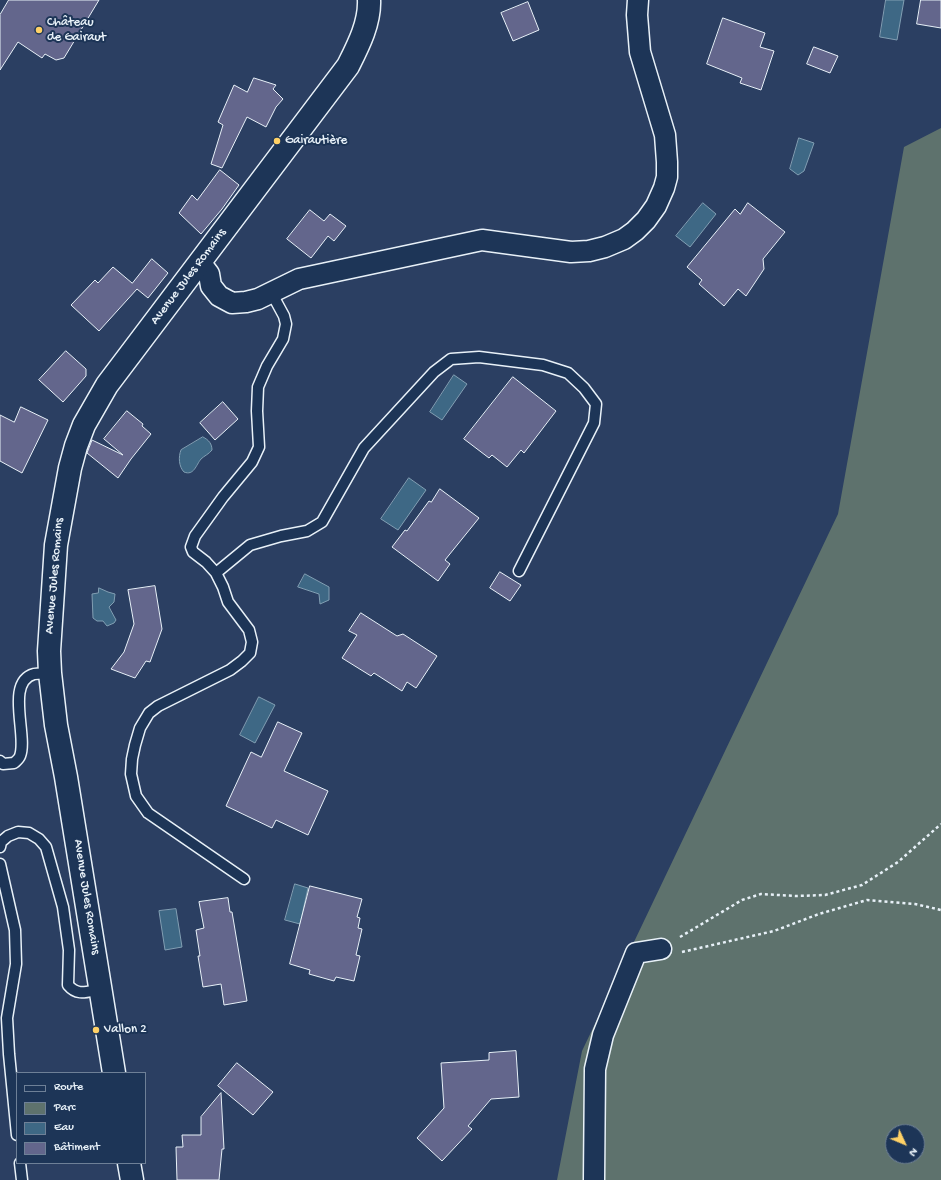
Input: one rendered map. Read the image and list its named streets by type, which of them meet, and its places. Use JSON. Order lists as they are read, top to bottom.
{
  "streets": {
    "street": ["Avenue Jules Romains"]
  },
  "places": ["Château de Gairaut", "Gairautière", "Vallon 2"],
  "legend": [
    "Route",
    "Parc",
    "Eau",
    "Bâtiment"
  ],
  "north": "bottom right"
}
